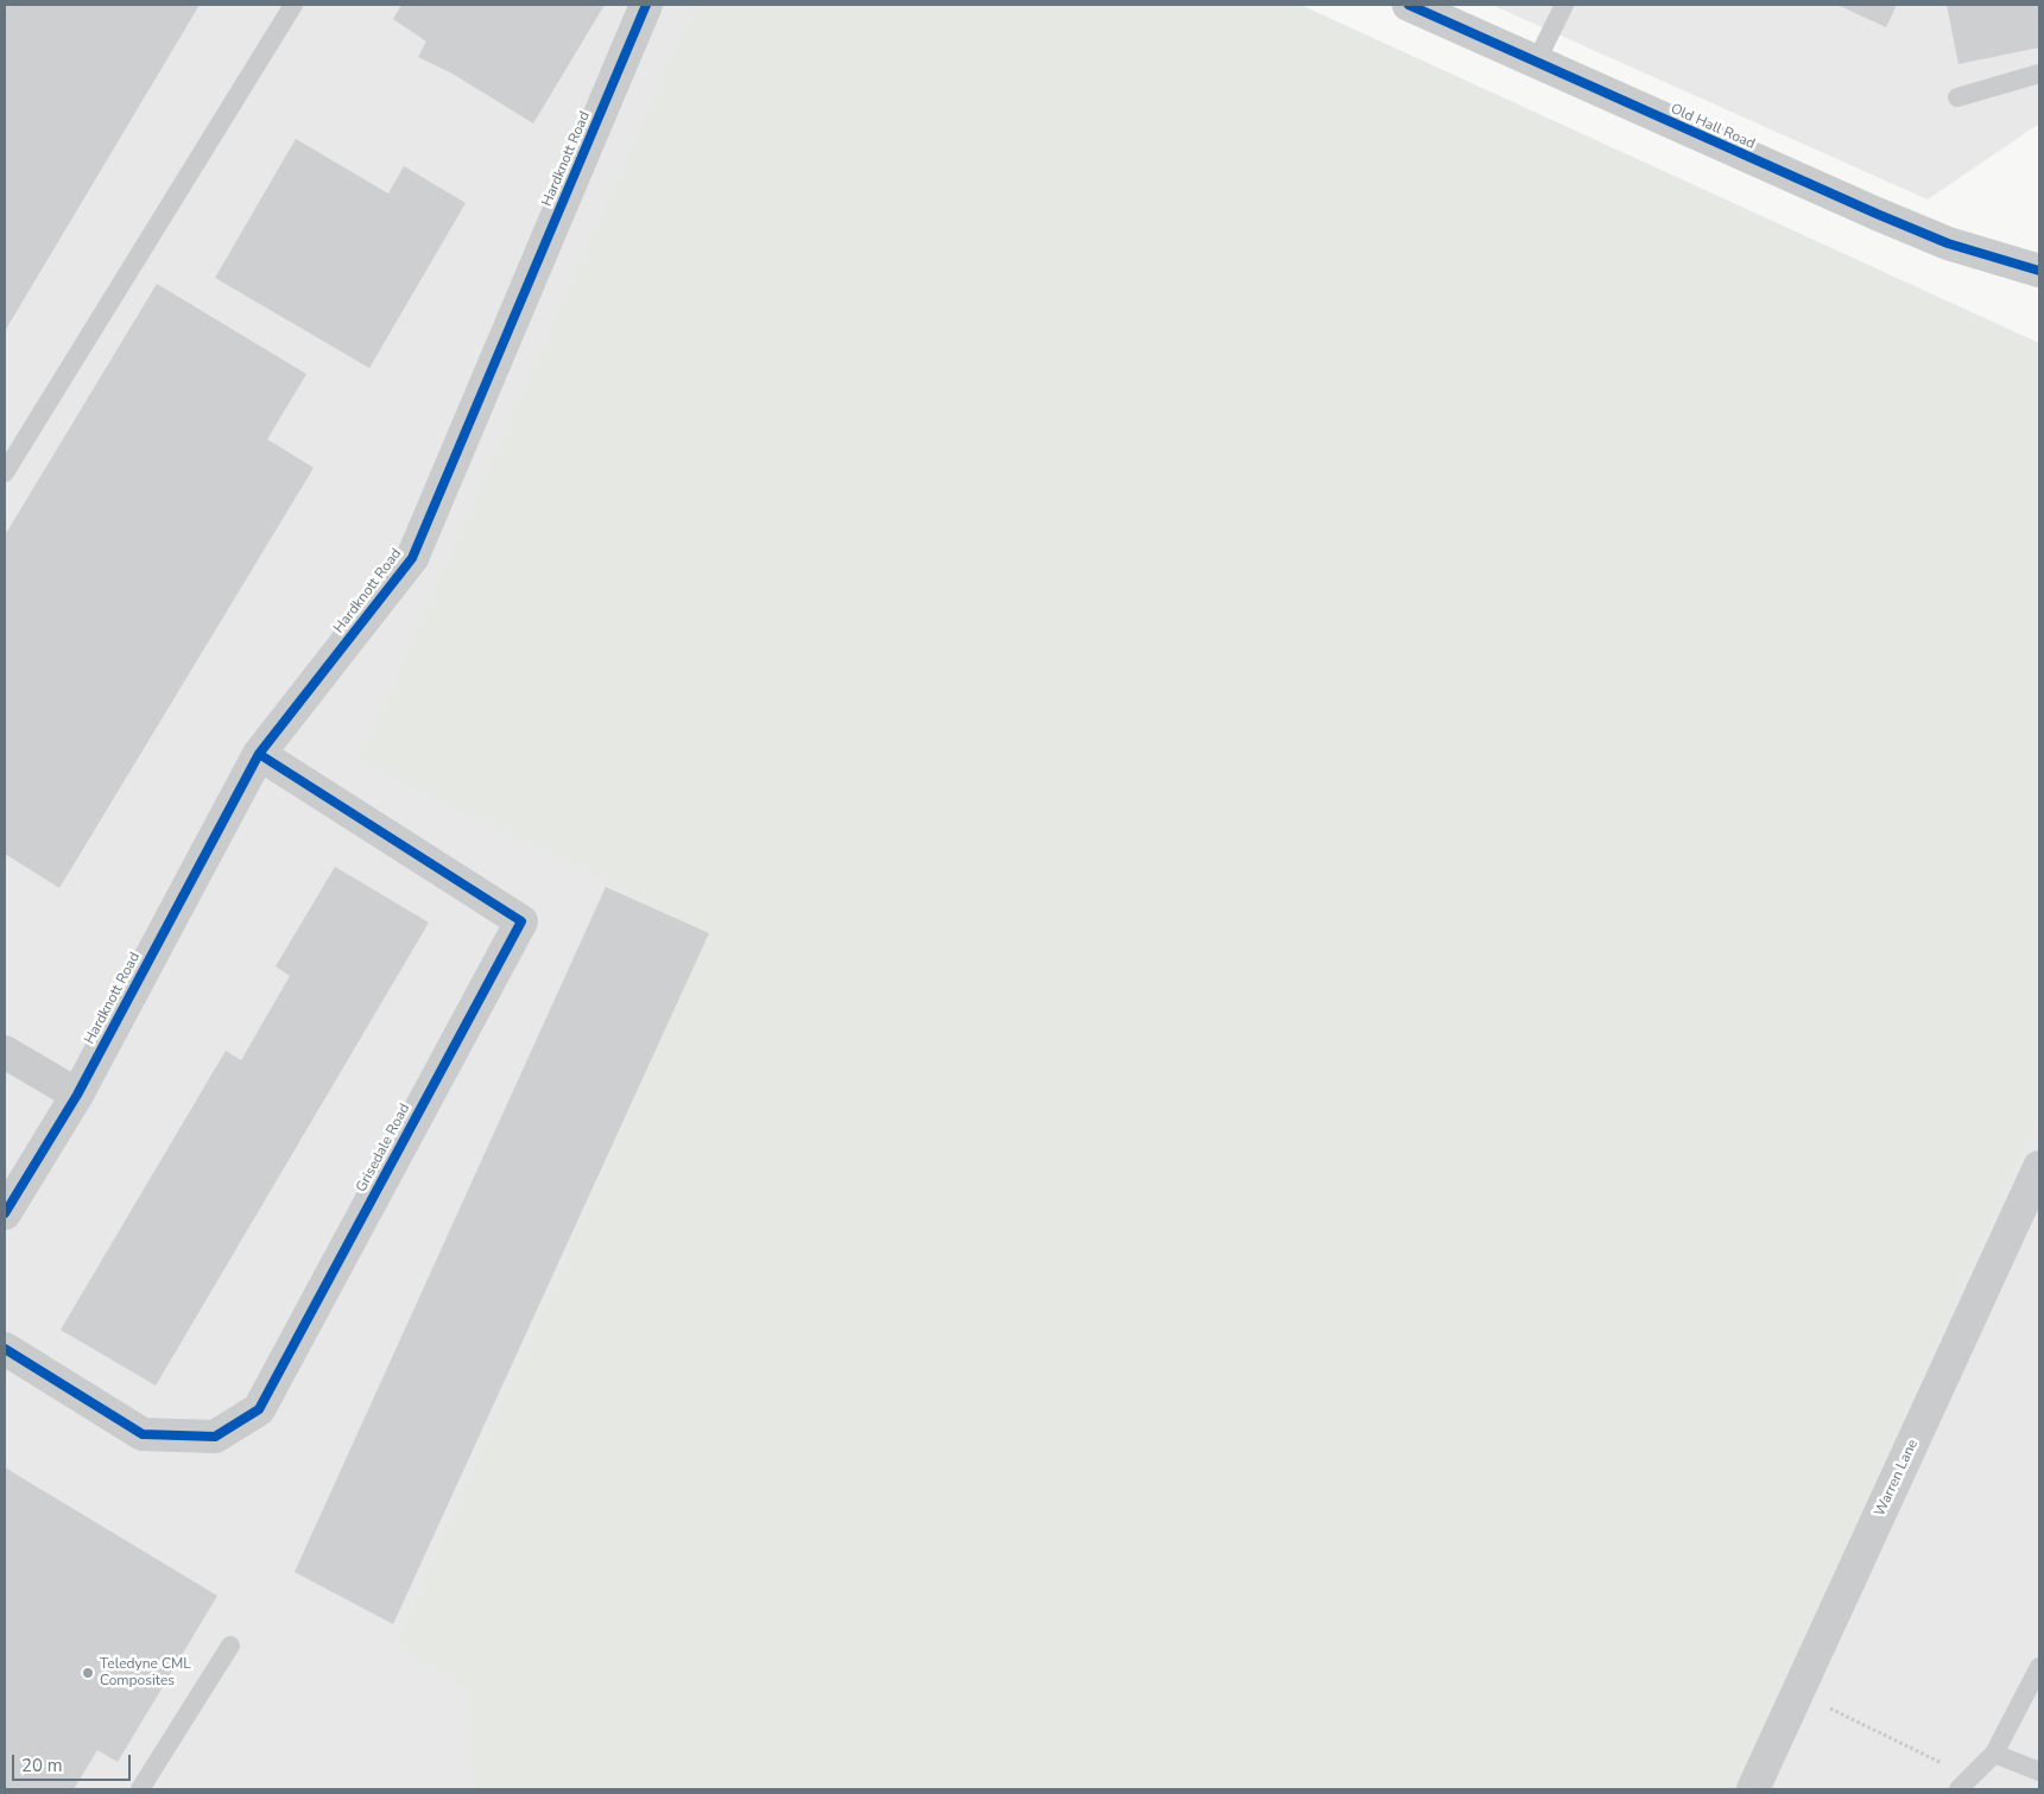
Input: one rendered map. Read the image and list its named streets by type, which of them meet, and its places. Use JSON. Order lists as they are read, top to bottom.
{
  "streets": {
    "street": [
      "Old Hall Road",
      "Hardknott Road",
      "Grisedale Road",
      "Warren Lane"
    ]
  },
  "crossings": [
    ["Hardknott Road", "Grisedale Road"]
  ],
  "places": ["Teledyne CML Composites"],
  "scale_bar": "20 m"
}
